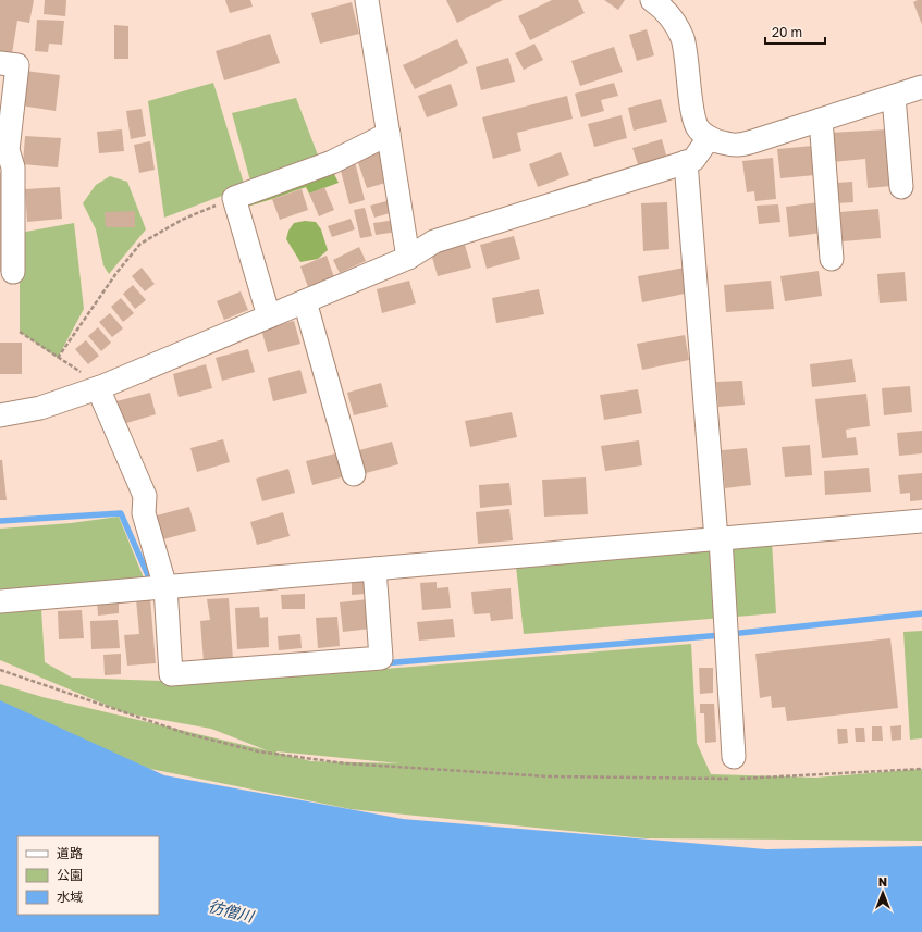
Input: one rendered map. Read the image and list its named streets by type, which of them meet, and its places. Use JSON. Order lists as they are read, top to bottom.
{
  "water": ["彷僧川"],
  "legend": ["道路", "公園", "水域"],
  "scale_bar": "20 m",
  "north": "top"
}
